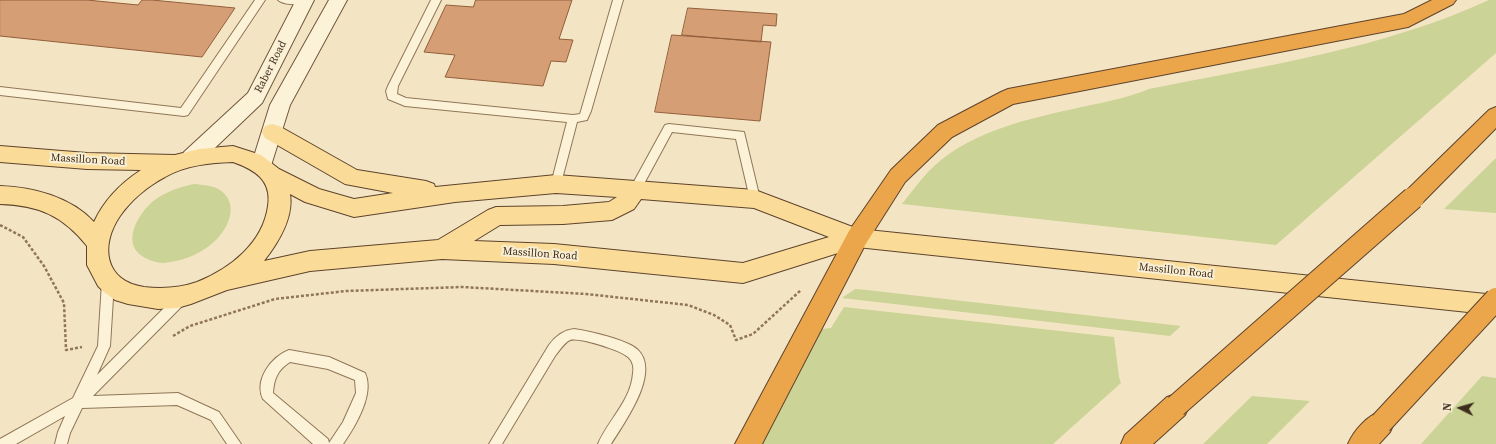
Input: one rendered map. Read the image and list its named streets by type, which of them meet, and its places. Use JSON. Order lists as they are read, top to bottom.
{
  "streets": {
    "main road": ["Massillon Road"],
    "street": ["Raber Road"]
  },
  "crossings": [
    ["Raber Road", "Massillon Road"]
  ],
  "north": "left"
}
